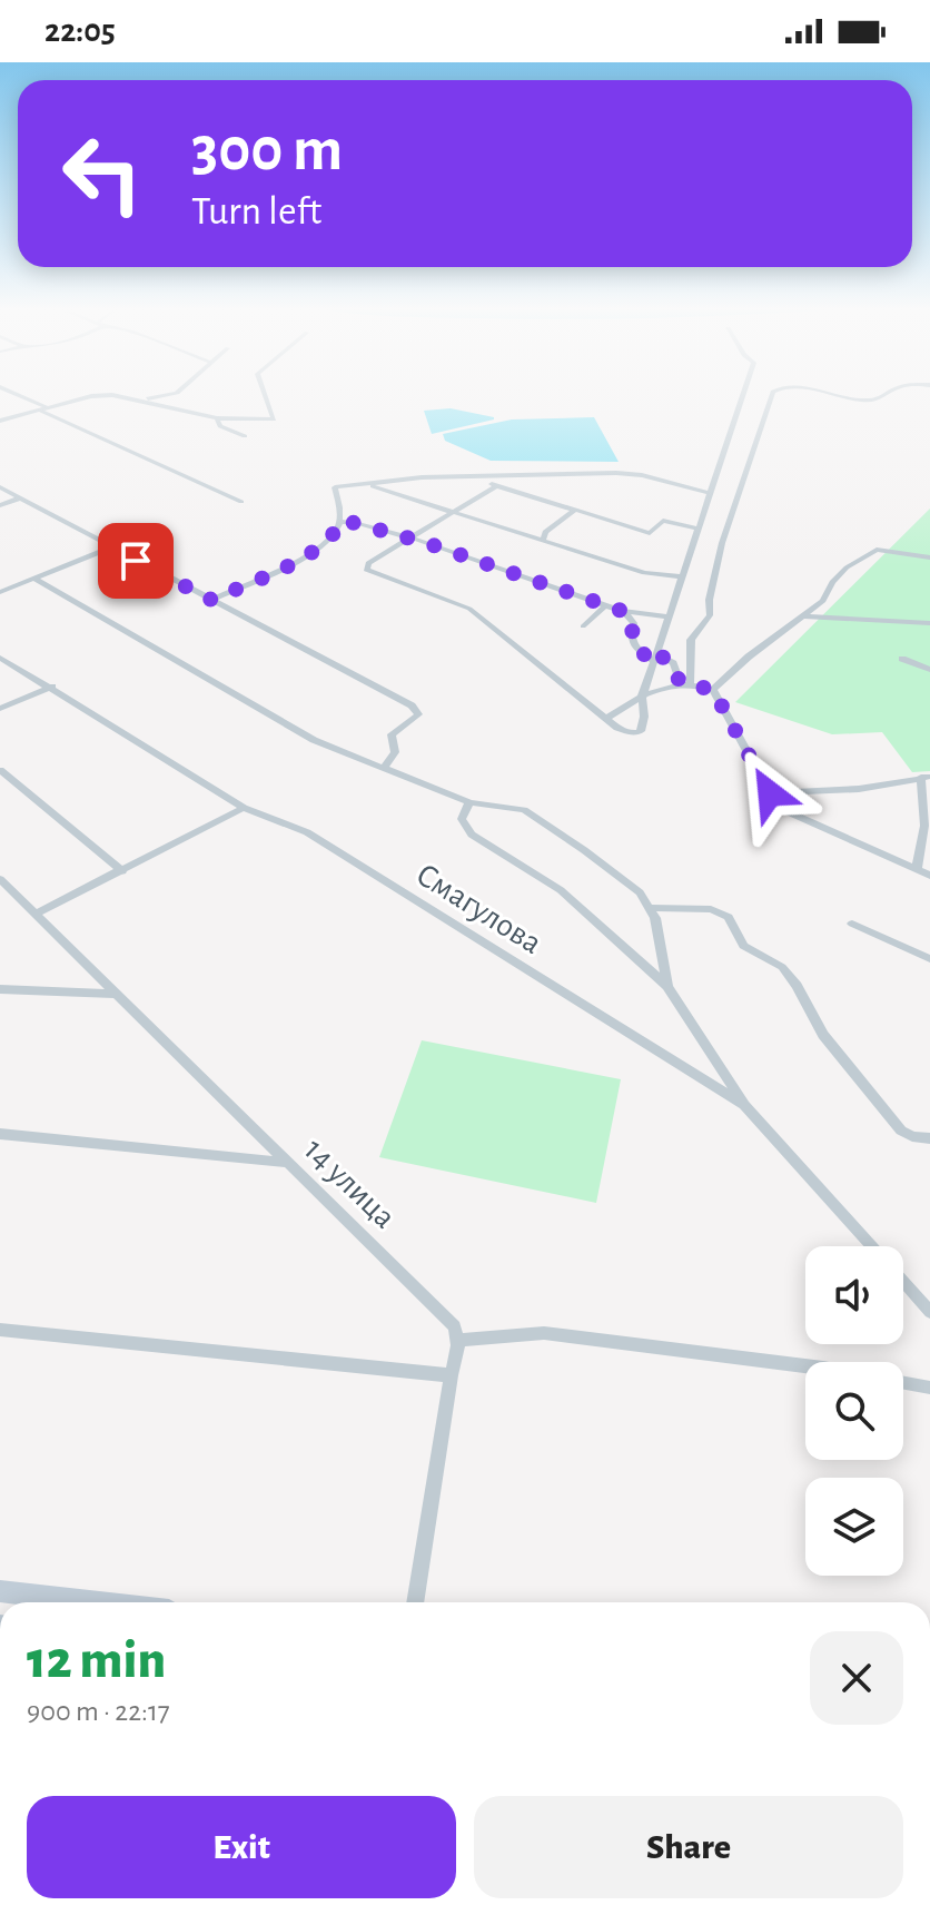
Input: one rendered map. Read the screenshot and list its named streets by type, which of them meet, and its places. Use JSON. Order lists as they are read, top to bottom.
{
  "streets": {
    "street": ["Смагулова", "14 улица"]
  },
  "page": {
    "status": "22:05",
    "turn": ["300 m", "Turn left"],
    "heading": ["12 min", "900 m · 22:17"],
    "buttons": ["Exit", "Share"]
  }
}
